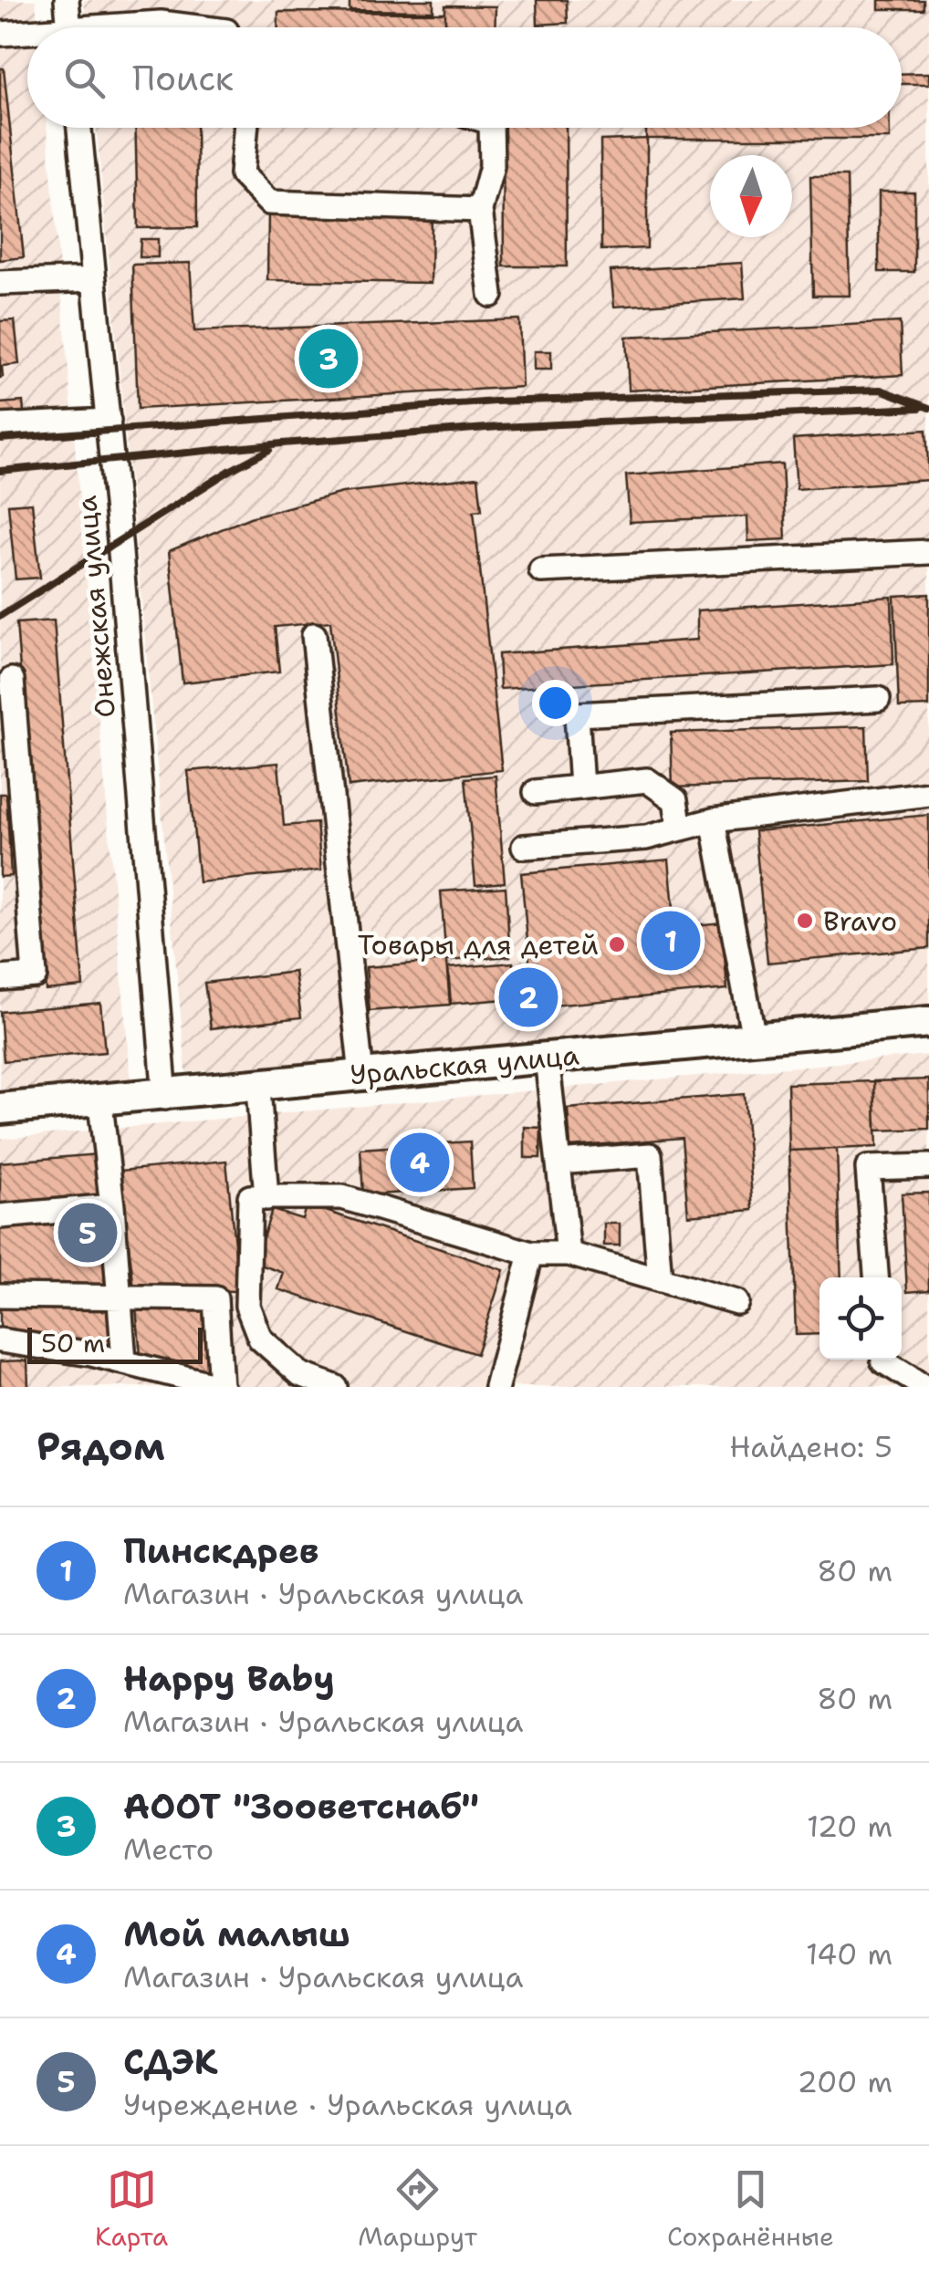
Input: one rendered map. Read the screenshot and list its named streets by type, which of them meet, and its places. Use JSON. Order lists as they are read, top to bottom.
{
  "streets": {
    "main road": ["Уральская улица"],
    "street": ["Онежская улица"]
  },
  "crossings": [
    ["Онежская улица", "Уральская улица"]
  ],
  "places": ["Bravo", "Товары для детей"],
  "scale_bar": "50 m",
  "north": "bottom",
  "page": {
    "search": "Поиск",
    "pins": [
      "3",
      "1",
      "2",
      "4",
      "5"
    ],
    "scale": "50 m",
    "heading": ["Рядом", "Найдено: 5"],
    "list": [
      {
        "mark": "1",
        "name": "Пинскдрев",
        "note": "Магазин · Уральская улица",
        "value": "80 m"
      },
      {
        "mark": "2",
        "name": "Happy Baby",
        "note": "Магазин · Уральская улица",
        "value": "80 m"
      },
      {
        "mark": "3",
        "name": "АООТ \"Зооветснаб\"",
        "note": "Место",
        "value": "120 m"
      },
      {
        "mark": "4",
        "name": "Мой малыш",
        "note": "Магазин · Уральская улица",
        "value": "140 m"
      },
      {
        "mark": "5",
        "name": "СДЭК",
        "note": "Учреждение · Уральская улица",
        "value": "200 m"
      }
    ],
    "nav": ["Карта", "Маршрут", "Сохранённые"]
  }
}
